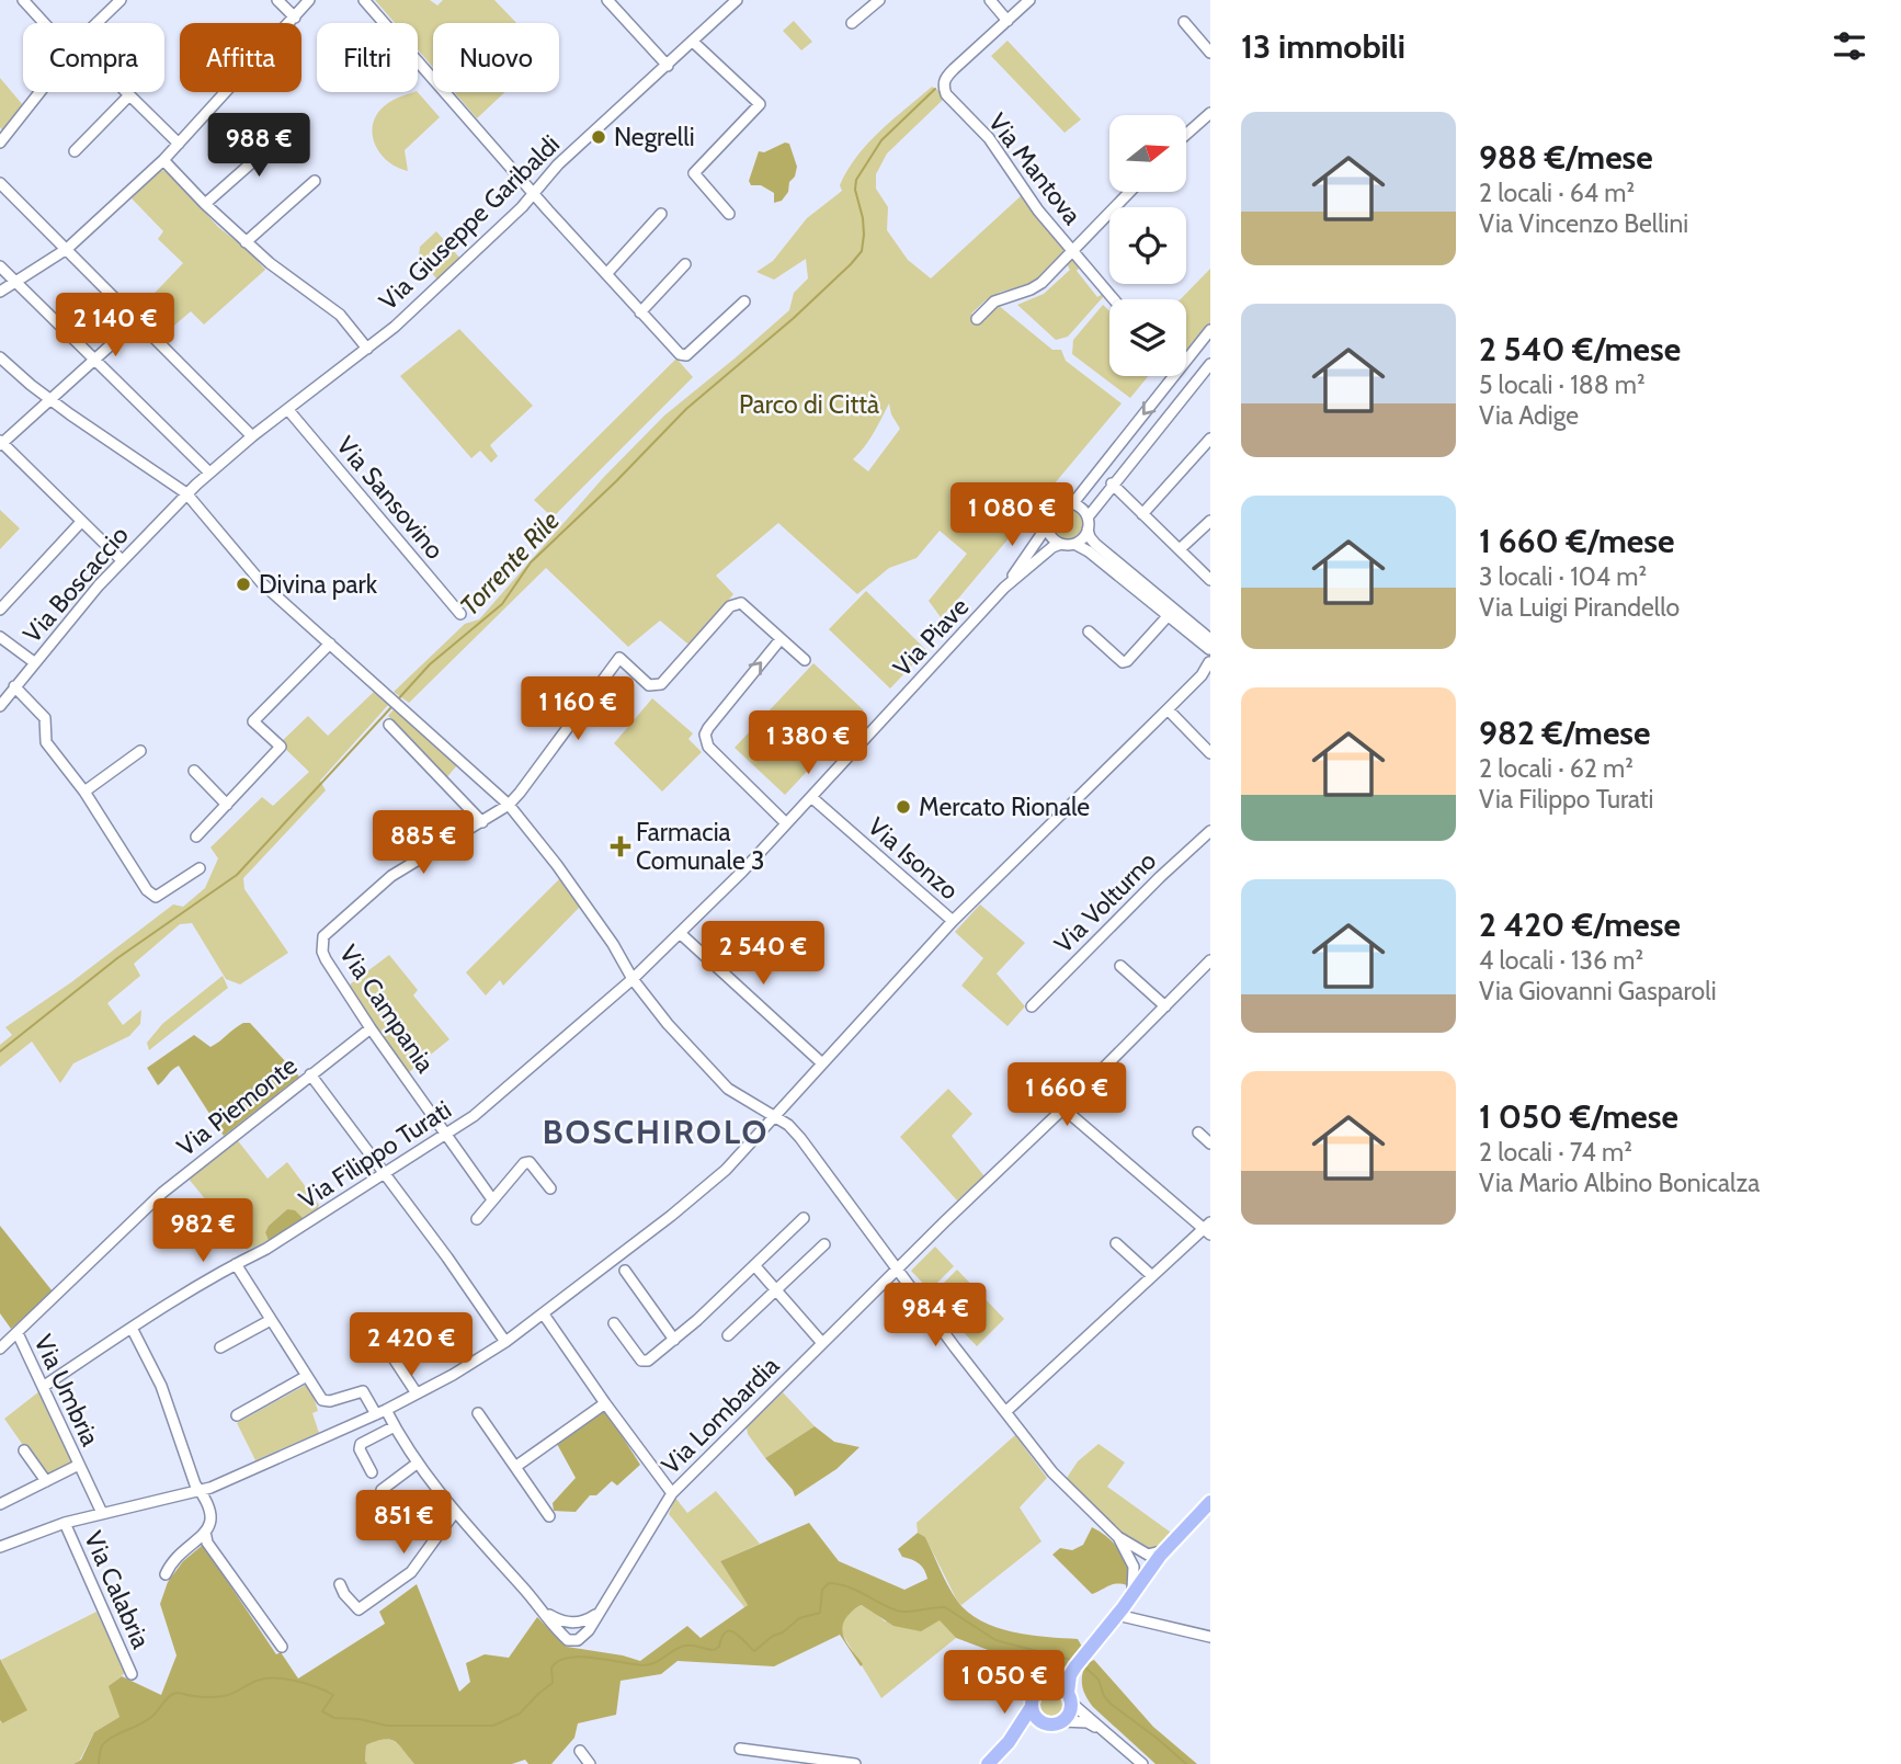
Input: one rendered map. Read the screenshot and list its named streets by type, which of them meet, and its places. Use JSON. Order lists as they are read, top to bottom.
{
  "streets": {
    "street": [
      "Via Mantova",
      "Via Giuseppe Garibaldi",
      "Via Sansovino",
      "Via Boscaccio",
      "Via Piave",
      "Via Isonzo",
      "Via Volturno",
      "Via Campania",
      "Via Piemonte",
      "Via Filippo Turati",
      "Via Umbria",
      "Via Lombardia",
      "Via Calabria"
    ]
  },
  "crossings": [
    ["Via Giuseppe Garibaldi", "Via Sansovino"],
    ["Via Giuseppe Garibaldi", "Via Boscaccio"],
    ["Via Piave", "Via Isonzo"],
    ["Via Piave", "Via Filippo Turati"],
    ["Via Campania", "Via Piemonte"],
    ["Via Campania", "Via Filippo Turati"],
    ["Via Piemonte", "Via Umbria"],
    ["Via Filippo Turati", "Via Umbria"]
  ],
  "districts": ["BOSCHIROLO"],
  "water": ["Torrente Rile"],
  "parks": ["Parco di Città"],
  "places": {
    "other": ["Negrelli", "Divina park", "Mercato Rionale"],
    "health": ["Farmacia Comunale 3"]
  },
  "north": "right",
  "page": {
    "heading": "13 immobili",
    "chip": [
      "Compra",
      "Affitta",
      "Filtri",
      "Nuovo"
    ],
    "list": [
      {
        "name": "988 €/mese",
        "note": "2 locali · 64 m² · Via Vincenzo Bellini"
      },
      {
        "name": "2 540 €/mese",
        "note": "5 locali · 188 m² · Via Adige"
      },
      {
        "name": "1 660 €/mese",
        "note": "3 locali · 104 m² · Via Luigi Pirandello"
      },
      {
        "name": "982 €/mese",
        "note": "2 locali · 62 m² · Via Filippo Turati"
      },
      {
        "name": "2 420 €/mese",
        "note": "4 locali · 136 m² · Via Giovanni Gasparoli"
      },
      {
        "name": "1 050 €/mese",
        "note": "2 locali · 74 m² · Via Mario Albino Bonicalza"
      }
    ],
    "price": [
      "988 €",
      "2 140 €",
      "1 080 €",
      "1 160 €",
      "1 380 €",
      "885 €",
      "2 540 €",
      "1 660 €",
      "982 €",
      "984 €",
      "2 420 €",
      "851 €",
      "1 050 €"
    ]
  }
}
